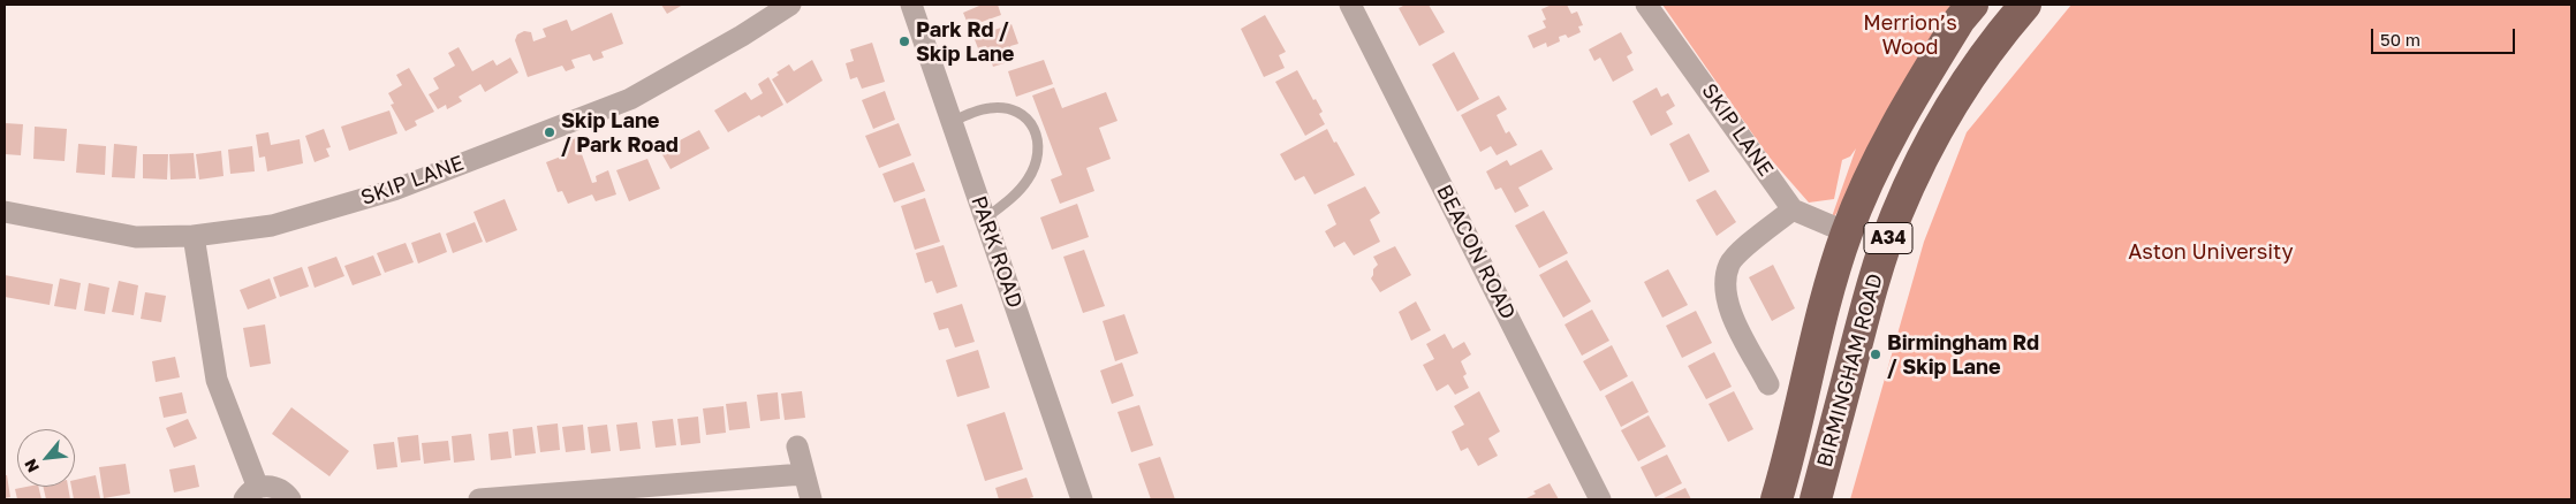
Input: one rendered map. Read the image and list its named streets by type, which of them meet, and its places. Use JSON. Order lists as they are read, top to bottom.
{
  "streets": {
    "highway": ["A34", "BIRMINGHAM ROAD"],
    "street": ["SKIP LANE", "PARK ROAD", "BEACON ROAD"]
  },
  "parks": ["Merrion’s Wood", "Aston University"],
  "places": ["Park Rd / Skip Lane", "Skip Lane / Park Road", "Birmingham Rd / Skip Lane"],
  "scale_bar": "50 m",
  "north": "bottom left"
}
